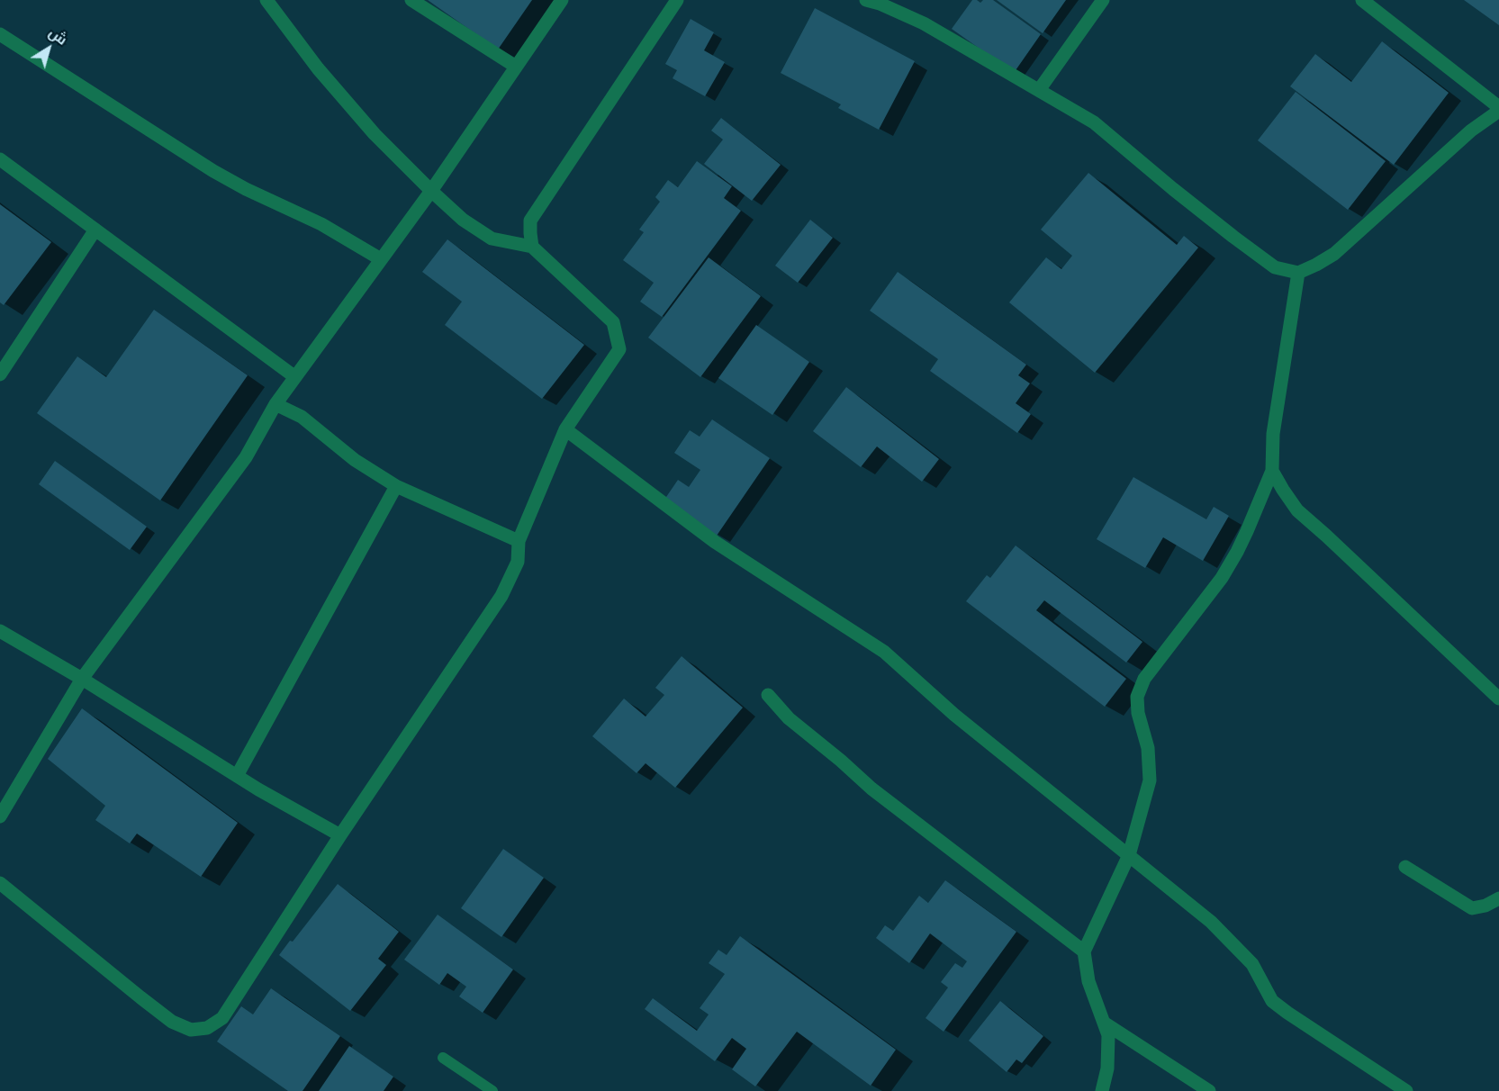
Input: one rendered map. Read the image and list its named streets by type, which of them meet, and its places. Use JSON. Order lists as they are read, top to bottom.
{
  "north": "top right"
}
